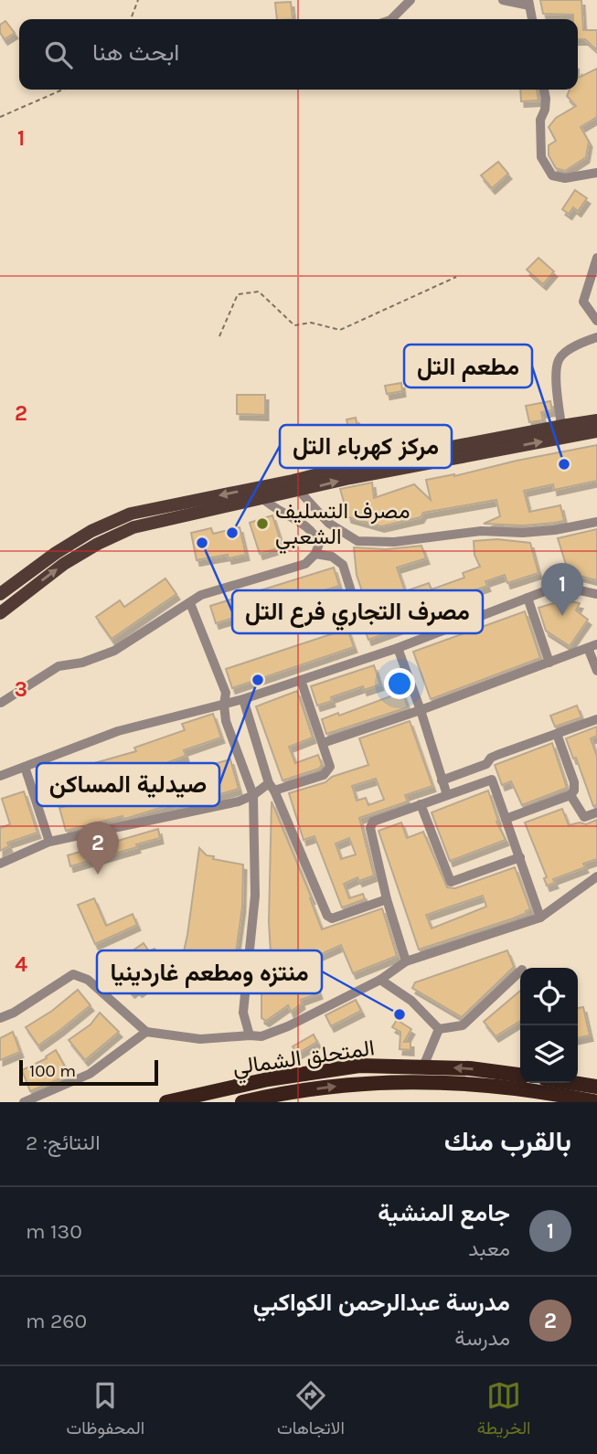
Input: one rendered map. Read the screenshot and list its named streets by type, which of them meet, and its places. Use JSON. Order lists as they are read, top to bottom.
{
  "streets": {
    "highway": ["المتحلق الشمالي"]
  },
  "places": [
    "مطعم التل",
    "مصرف التسليف الشعبي",
    "مركز كهرباء التل",
    "مصرف التجاري فرع التل",
    "صيدلية المساكن",
    "منتزه ومطعم غاردينيا"
  ],
  "scale_bar": "100 m",
  "page": {
    "search": "ابحث هنا",
    "pins": ["1", "2"],
    "scale": "100 m",
    "heading": ["بالقرب منك", "النتائج: 2"],
    "list": [
      {
        "mark": "1",
        "name": "جامع المنشية",
        "note": "معبد",
        "value": "130 m"
      },
      {
        "mark": "2",
        "name": "مدرسة عبدالرحمن الكواكبي",
        "note": "مدرسة",
        "value": "260 m"
      }
    ],
    "nav": ["الخريطة", "الاتجاهات", "المحفوظات"]
  },
  "grid": {
    "rows": [
      "1",
      "2",
      "3",
      "4"
    ]
  }
}
